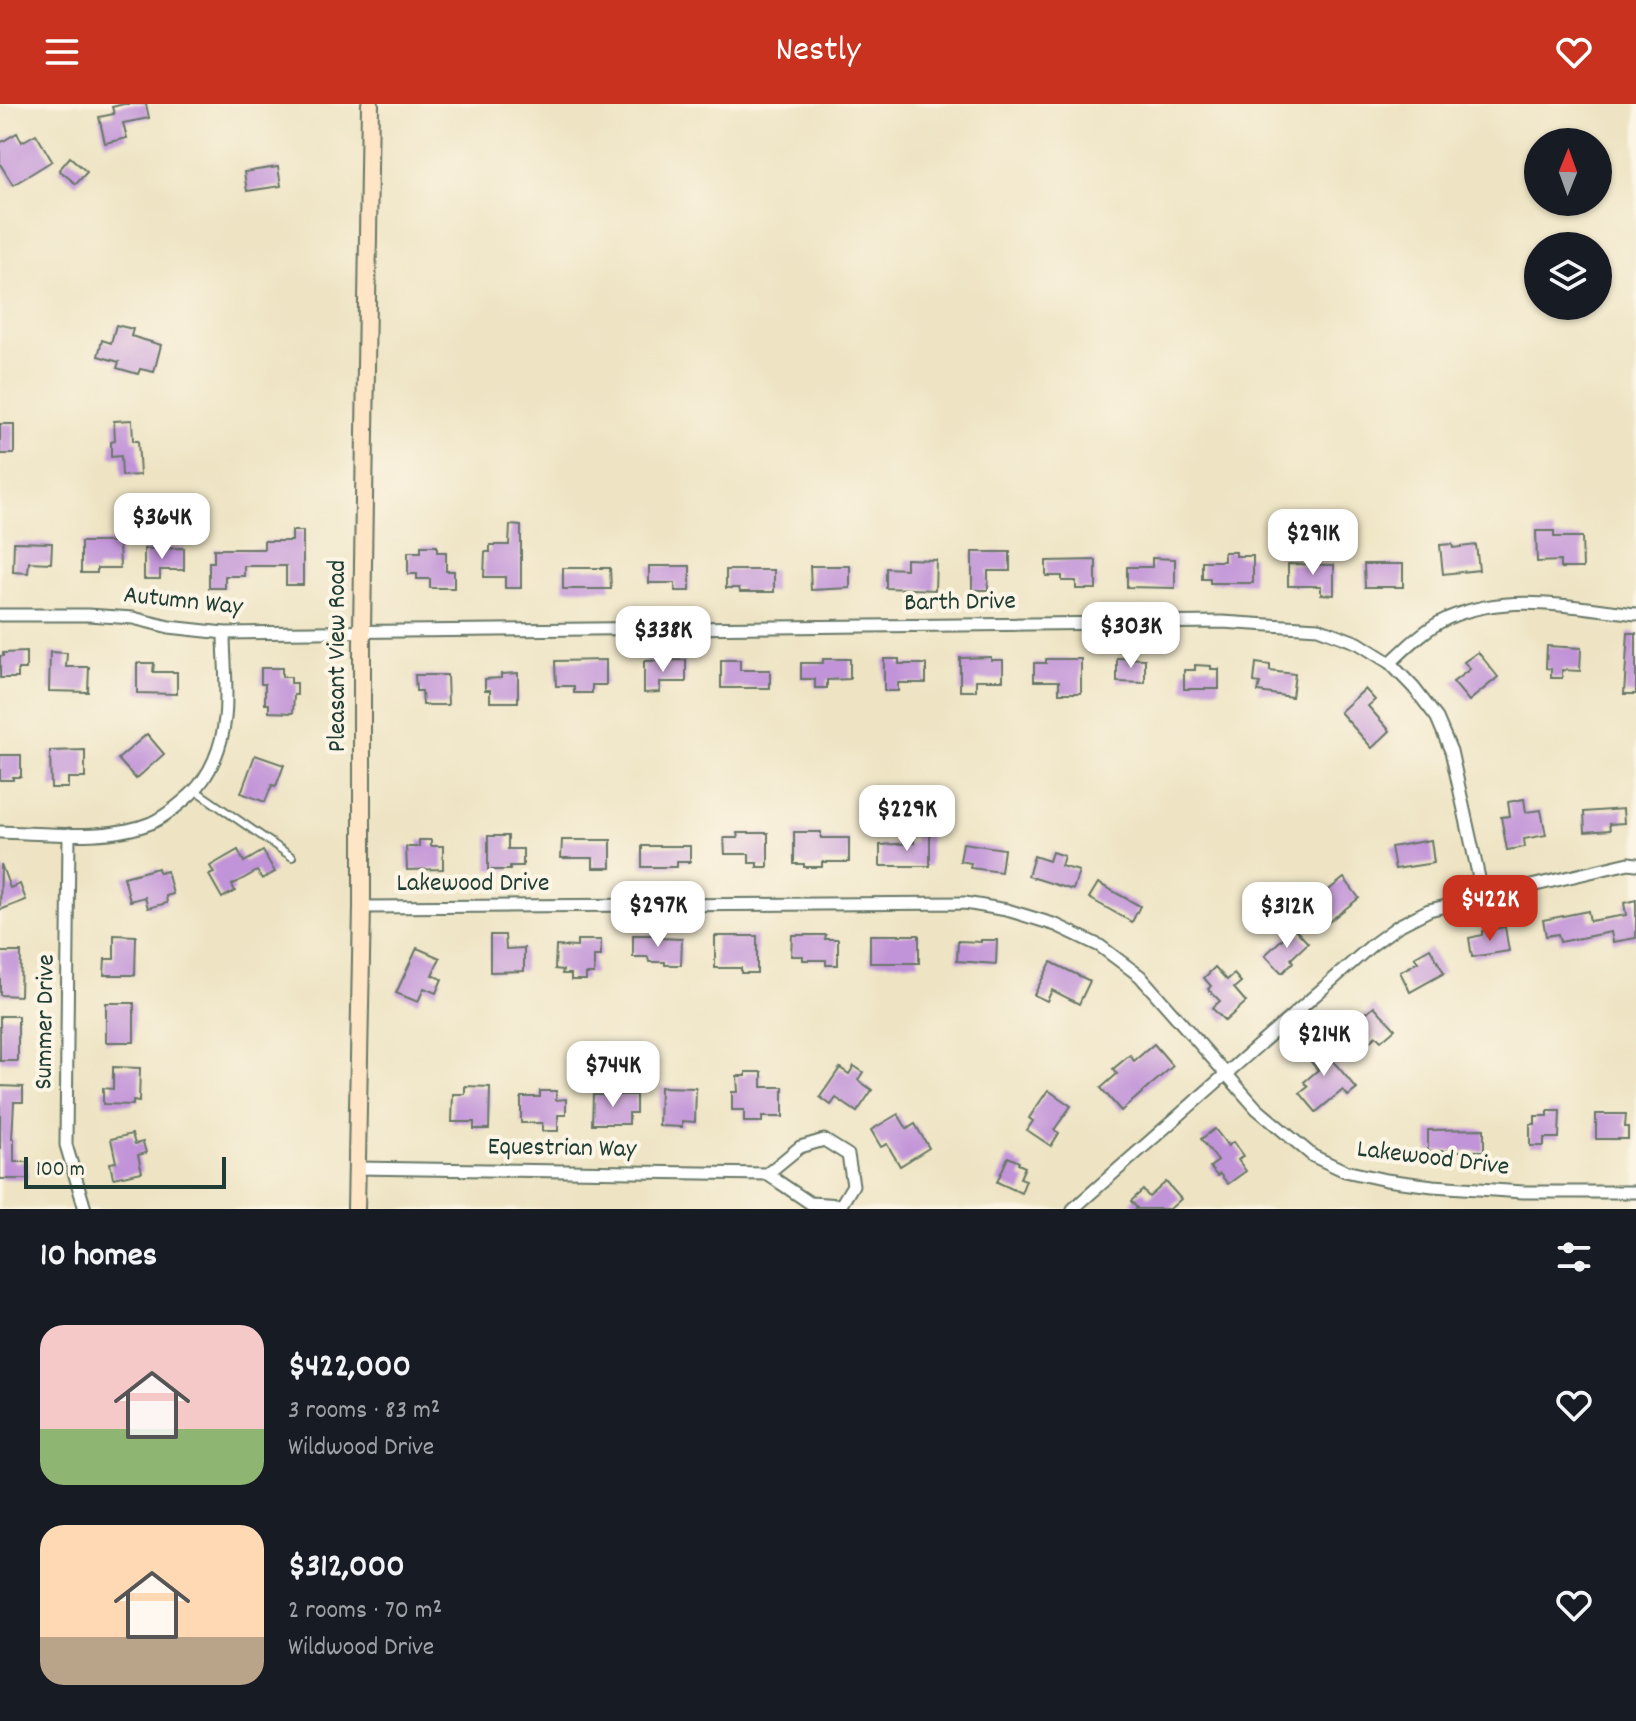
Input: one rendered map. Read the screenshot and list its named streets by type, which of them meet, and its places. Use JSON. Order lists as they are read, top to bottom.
{
  "streets": {
    "main road": ["Pleasant View Road"],
    "street": [
      "Autumn Way",
      "Barth Drive",
      "Lakewood Drive",
      "Summer Drive",
      "Equestrian Way"
    ]
  },
  "crossings": [
    ["Autumn Way", "Barth Drive"],
    ["Autumn Way", "Pleasant View Road"],
    ["Barth Drive", "Pleasant View Road"],
    ["Pleasant View Road", "Lakewood Drive"],
    ["Pleasant View Road", "Equestrian Way"]
  ],
  "scale_bar": "100 m",
  "north": "top",
  "page": {
    "header": "Nestly",
    "price": [
      "$364K",
      "$291K",
      "$303K",
      "$338K",
      "$229K",
      "$422K",
      "$297K",
      "$312K",
      "$214K",
      "$744K"
    ],
    "scale": "100 m",
    "heading": "10 homes",
    "list": [
      {
        "name": "$422,000",
        "note": "3 rooms · 83 m² · Wildwood Drive"
      },
      {
        "name": "$312,000",
        "note": "2 rooms · 70 m² · Wildwood Drive"
      }
    ]
  }
}
